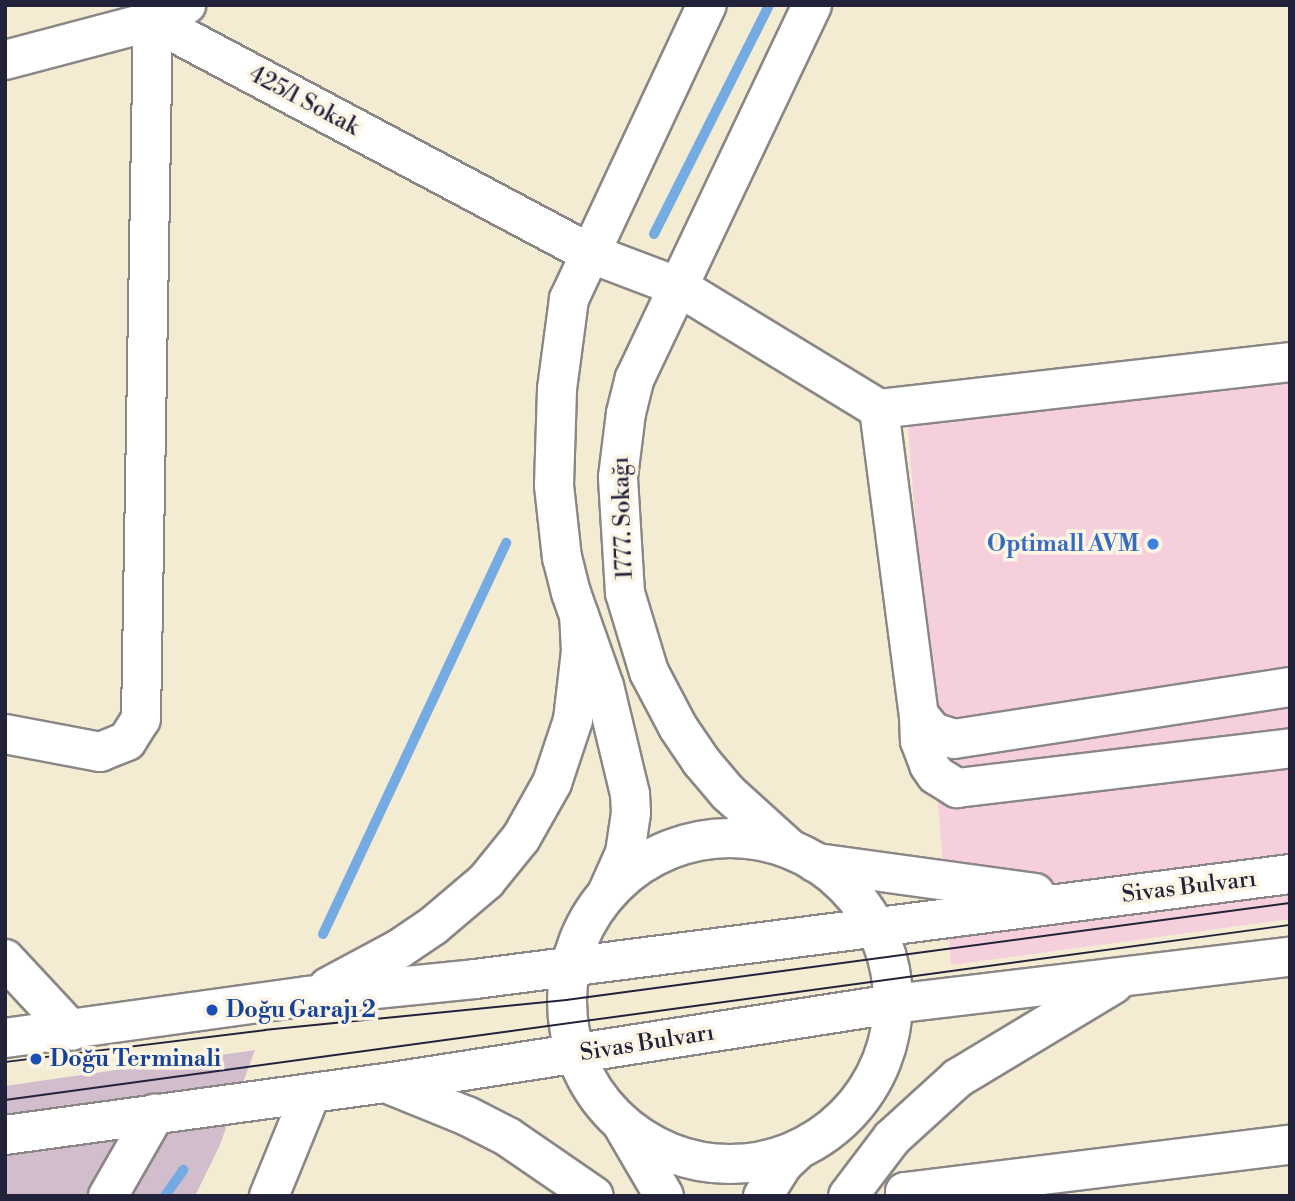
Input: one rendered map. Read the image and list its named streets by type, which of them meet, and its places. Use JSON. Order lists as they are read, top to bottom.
{
  "streets": {
    "main road": ["425/1 Sokak", "1777. Sokağı", "Sivas Bulvarı"]
  },
  "crossings": [
    ["425/1 Sokak", "1777. Sokağı"],
    ["1777. Sokağı", "Sivas Bulvarı"]
  ],
  "places": ["Optimall AVM", "Doğu Garajı 2", "Doğu Terminali"]
}
